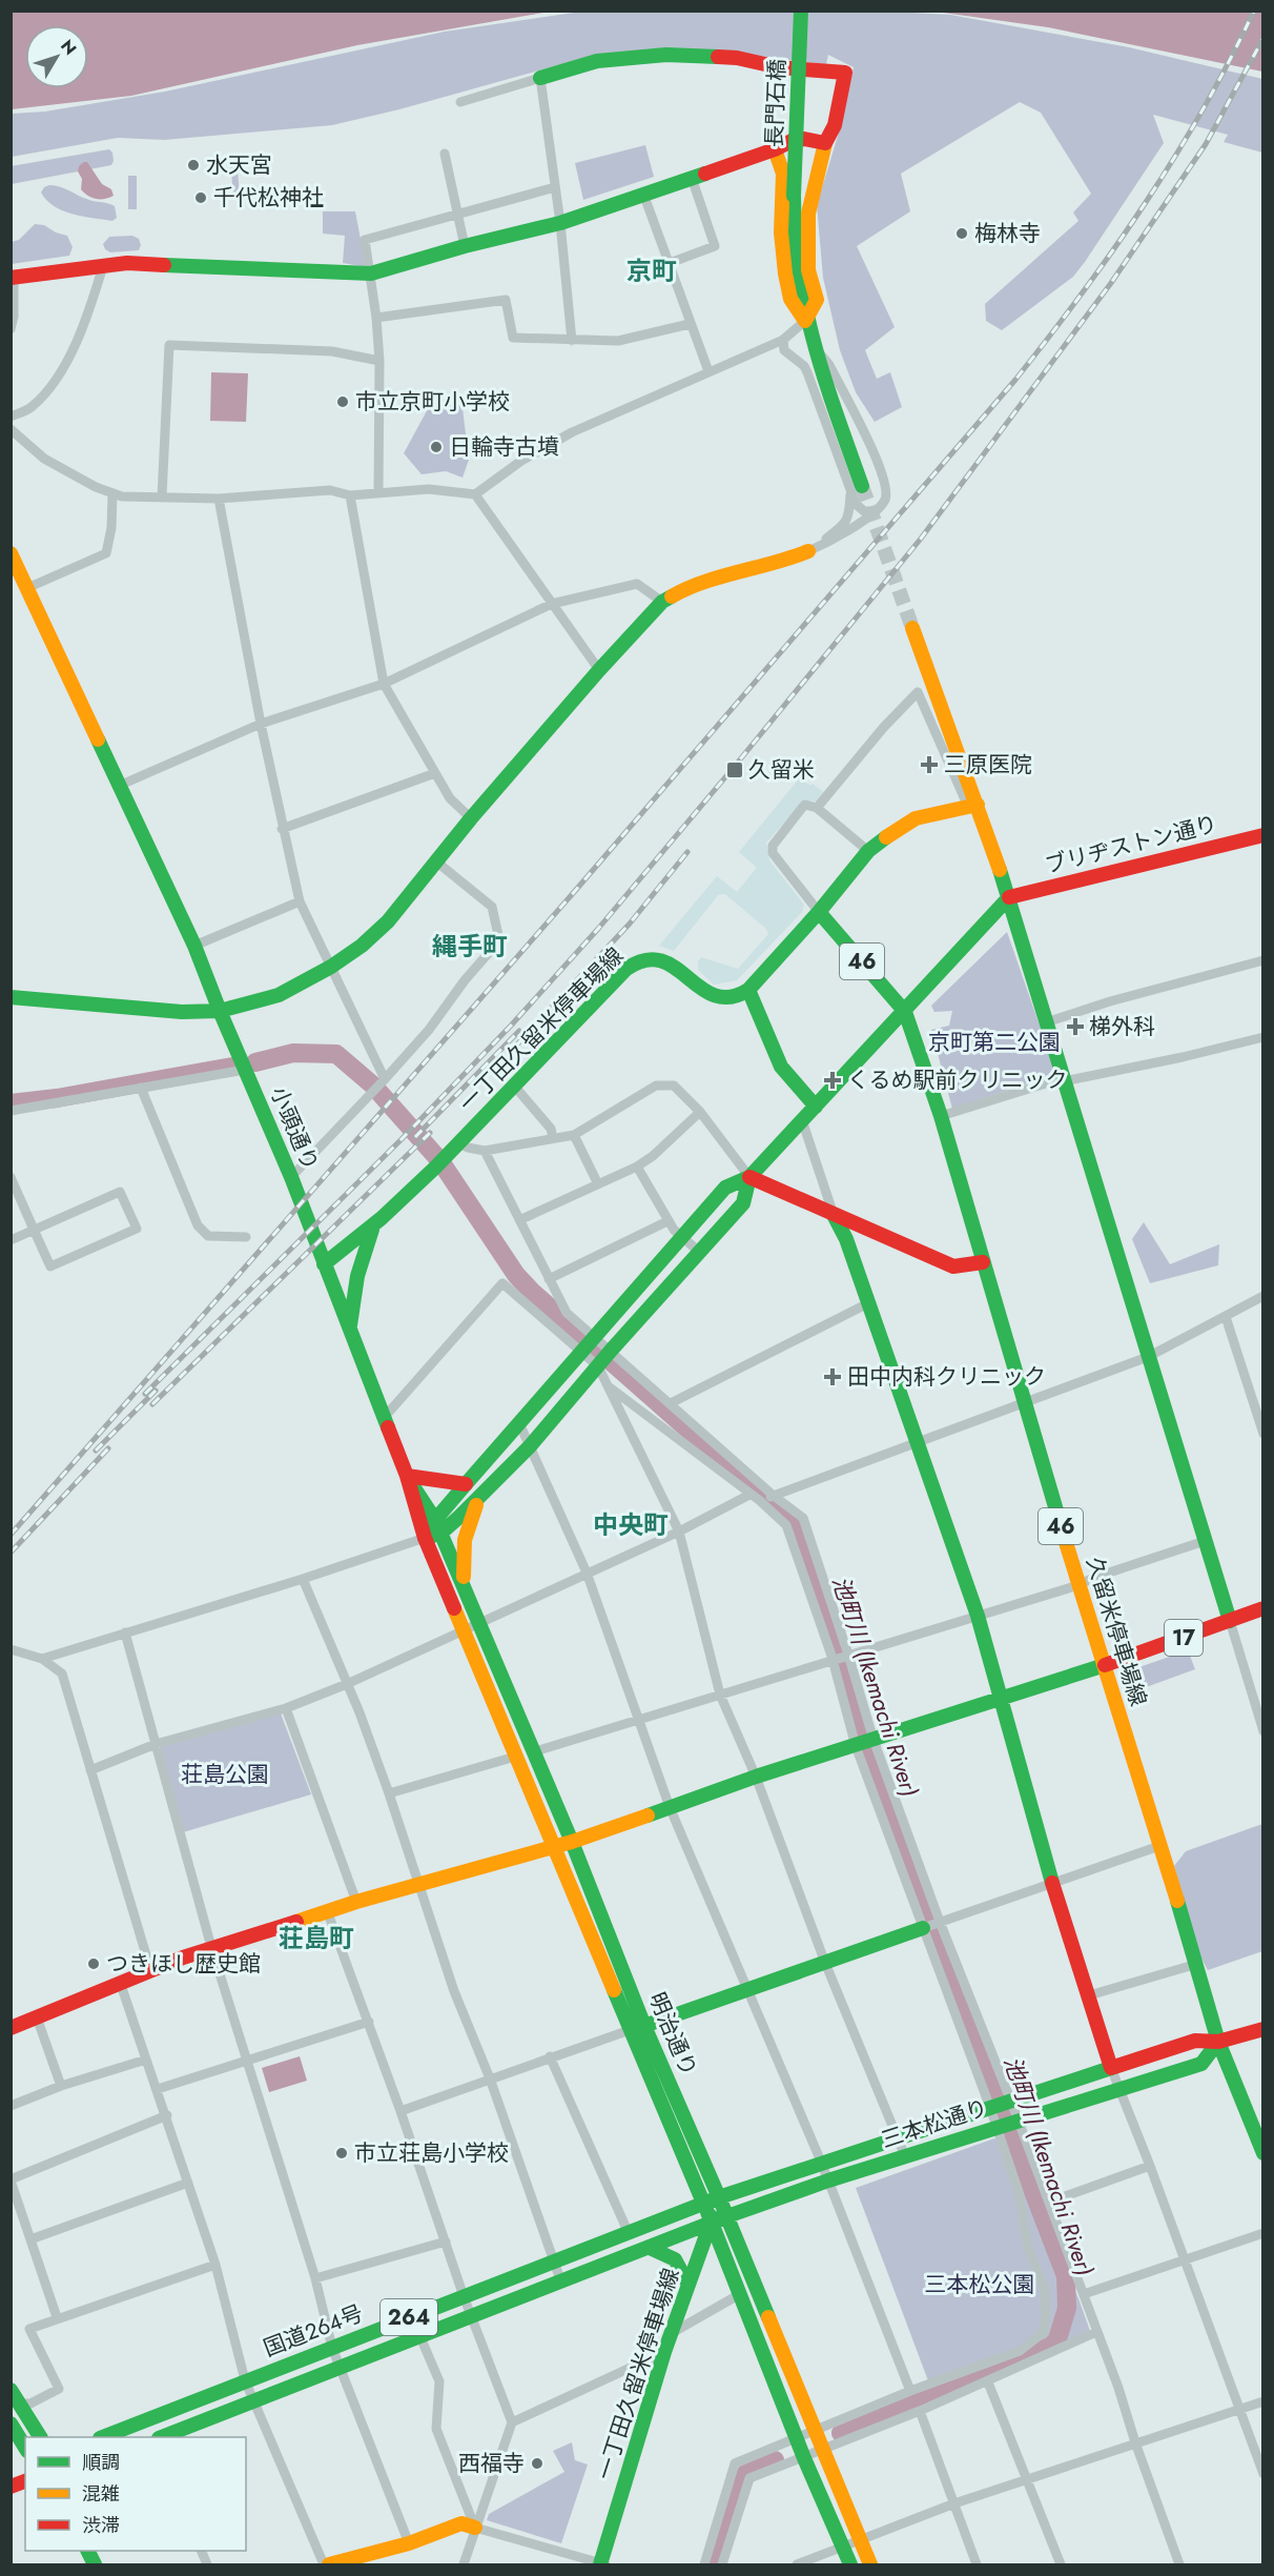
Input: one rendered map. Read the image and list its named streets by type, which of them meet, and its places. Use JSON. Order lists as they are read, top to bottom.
{
  "streets": {
    "main road": [
      "長門石橋",
      "ブリヂストン通り",
      "46",
      "一丁田久留米停車場線",
      "小頭通り",
      "久留米停車場線",
      "17",
      "明治通り",
      "三本松通り",
      "264",
      "国道264号"
    ]
  },
  "crossings": [
    ["46", "久留米停車場線"],
    ["一丁田久留米停車場線", "小頭通り"],
    ["一丁田久留米停車場線", "明治通り"],
    ["一丁田久留米停車場線", "三本松通り"],
    ["一丁田久留米停車場線", "国道264号"],
    ["久留米停車場線", "17"],
    ["久留米停車場線", "三本松通り"],
    ["明治通り", "三本松通り"],
    ["明治通り", "国道264号"],
    ["三本松通り", "国道264号"]
  ],
  "districts": [
    "京町",
    "縄手町",
    "中央町",
    "荘島町"
  ],
  "water": ["池町川 (Ikemachi River)"],
  "parks": ["京町第二公園", "荘島公園", "三本松公園"],
  "places": {
    "other": [
      "水天宮",
      "千代松神社",
      "梅林寺",
      "市立京町小学校",
      "日輪寺古墳",
      "つきほし歴史館",
      "市立荘島小学校",
      "西福寺"
    ],
    "health": [
      "三原医院",
      "梯外科",
      "くるめ駅前クリニック",
      "田中内科クリニック"
    ],
    "transit": ["久留米"]
  },
  "legend": ["順調", "混雑", "渋滞"],
  "north": "top right"
}
